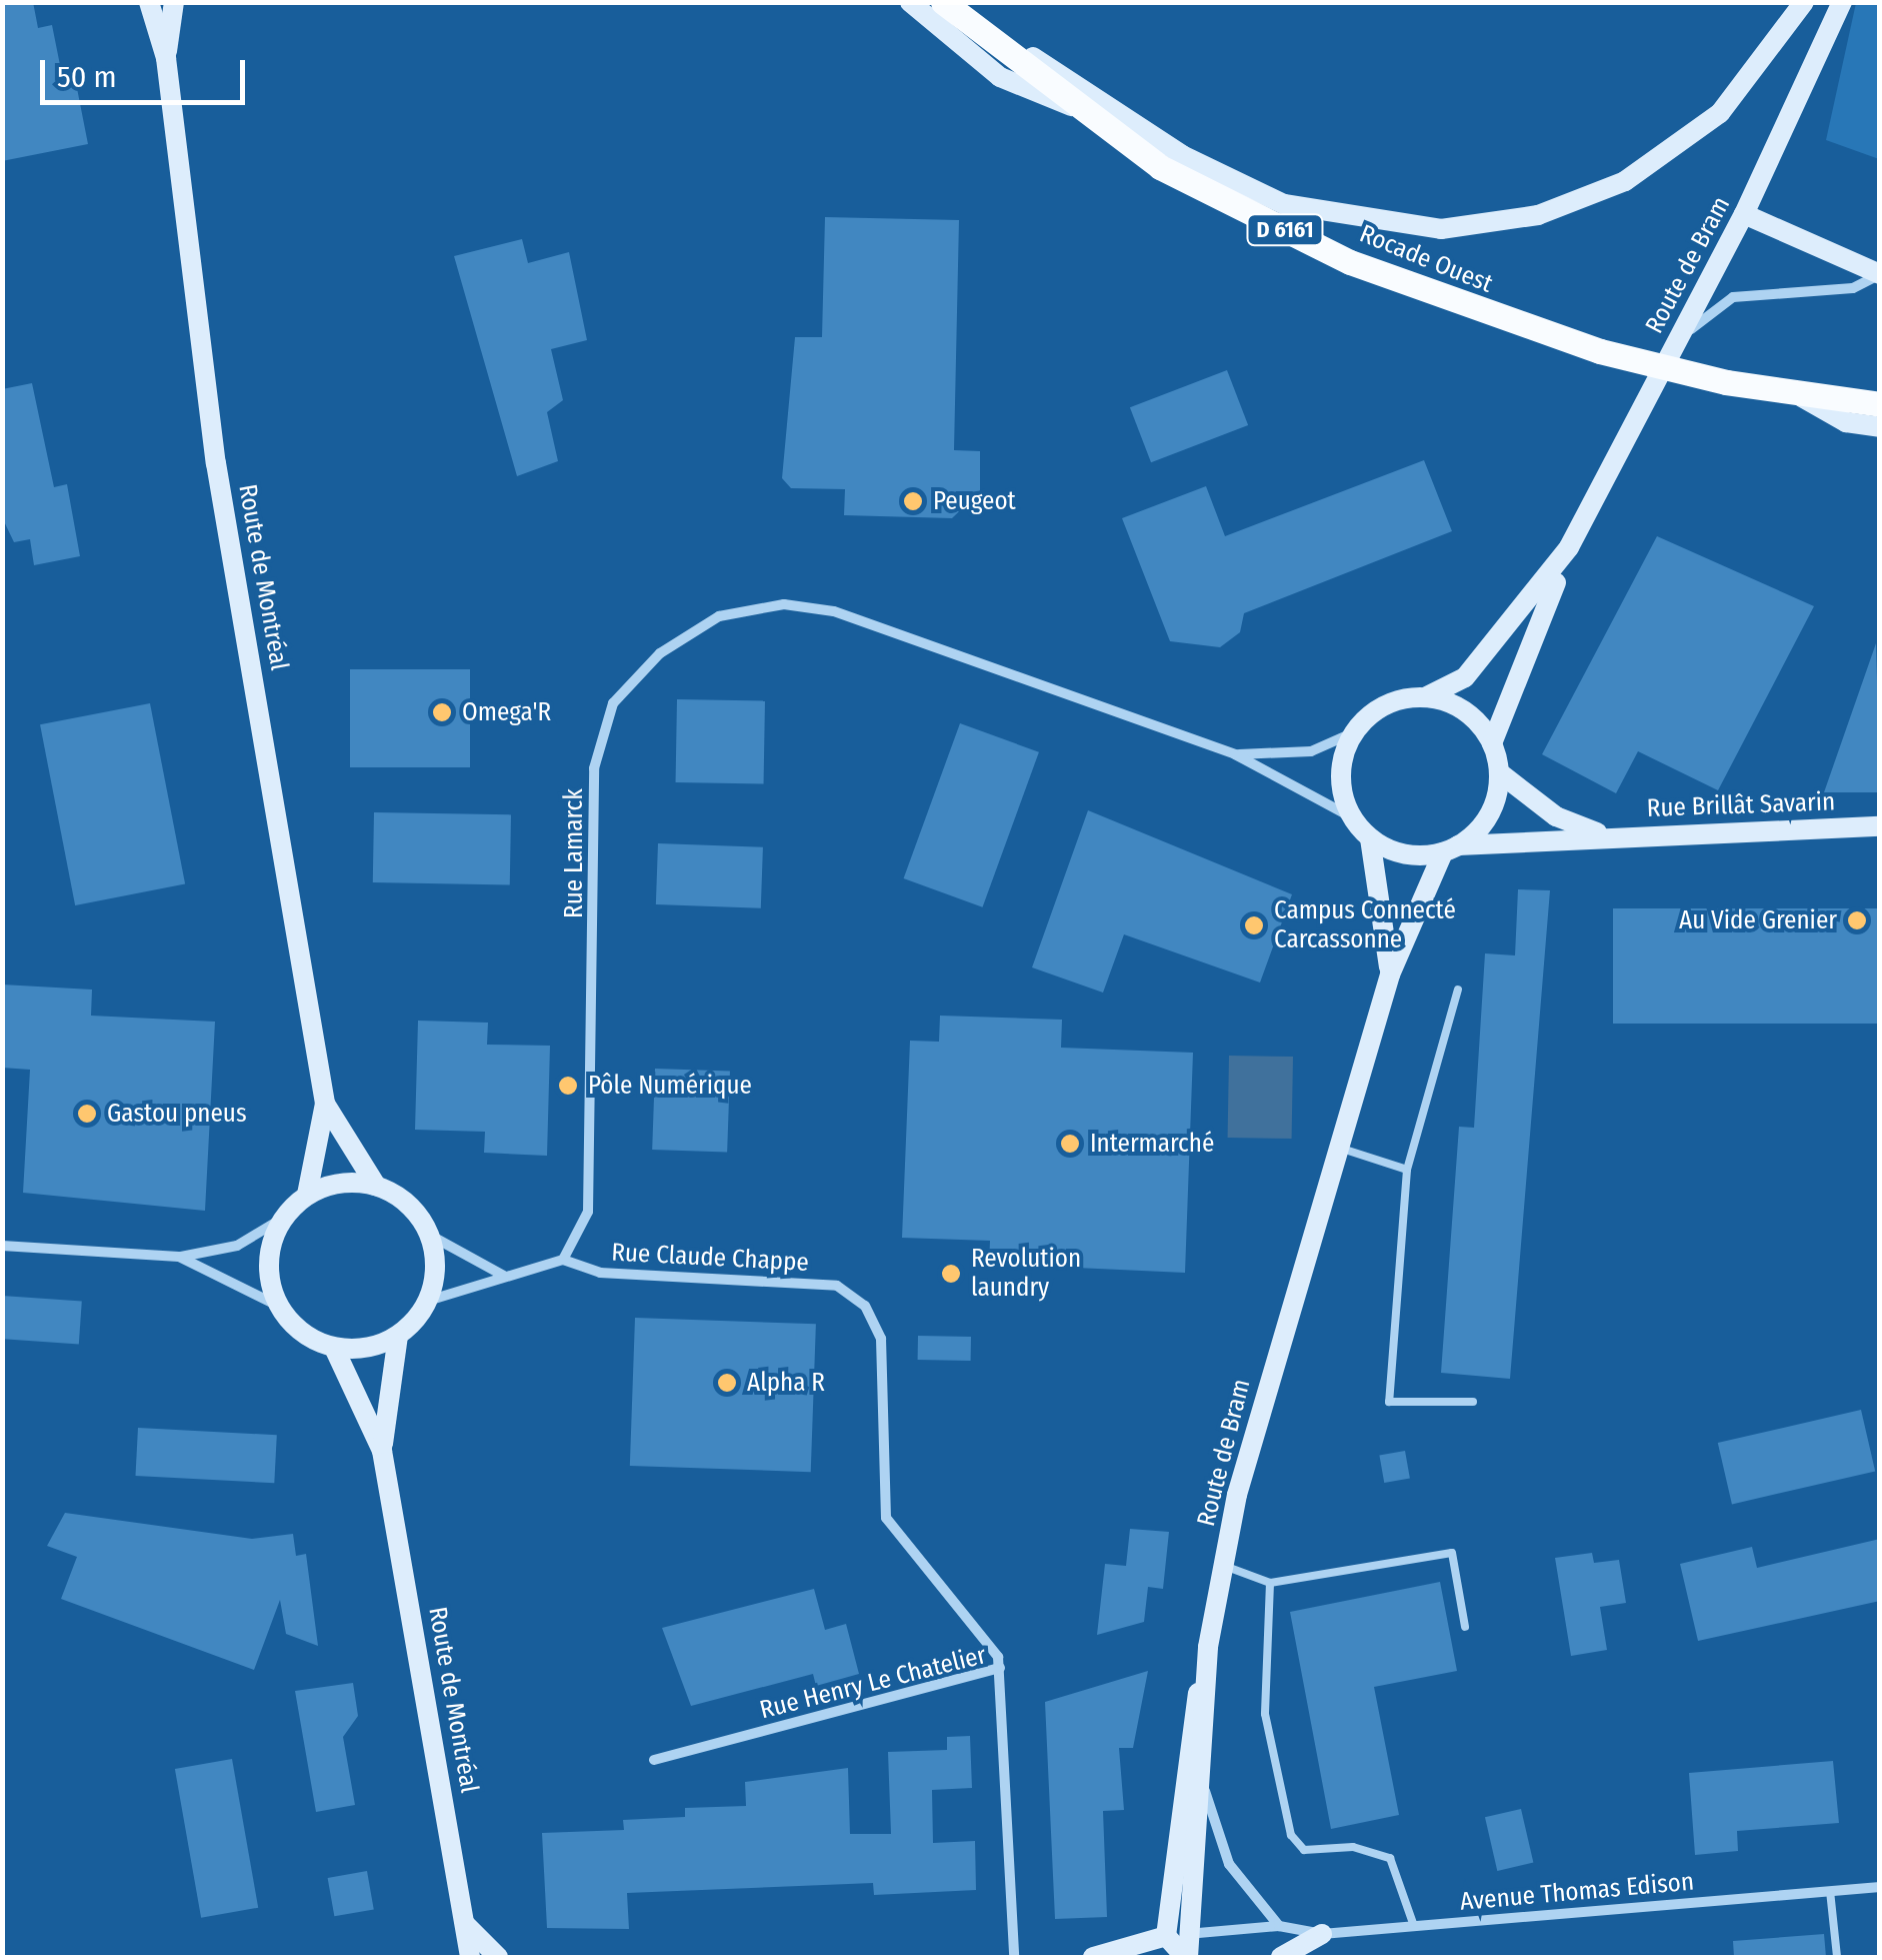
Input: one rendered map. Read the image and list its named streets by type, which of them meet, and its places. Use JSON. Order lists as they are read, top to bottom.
{
  "streets": {
    "main road": [
      "D 6161",
      "Rocade Ouest",
      "Route de Bram",
      "Route de Montréal",
      "Rue Brillât Savarin"
    ],
    "street": [
      "Rue Lamarck",
      "Rue Claude Chappe",
      "Rue Henry Le Chatelier",
      "Avenue Thomas Edison"
    ]
  },
  "crossings": [
    ["Route de Bram", "Rue Brillât Savarin"],
    ["Route de Bram", "Rue Lamarck"],
    ["Route de Bram", "Avenue Thomas Edison"],
    ["Rue Brillât Savarin", "Rue Lamarck"],
    ["Rue Lamarck", "Rue Claude Chappe"],
    ["Rue Claude Chappe", "Rue Henry Le Chatelier"]
  ],
  "places": [
    "Peugeot",
    "Omega'R",
    "Au Vide Grenier",
    "Campus Connecté Carcassonne",
    "Pôle Numérique",
    "Gastou pneus",
    "Intermarché",
    "Revolution laundry",
    "Alpha R"
  ],
  "scale_bar": "50 m"
}
